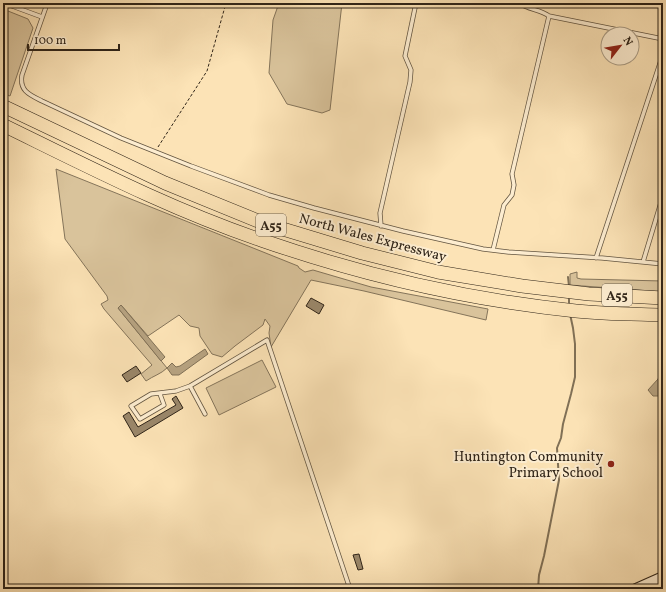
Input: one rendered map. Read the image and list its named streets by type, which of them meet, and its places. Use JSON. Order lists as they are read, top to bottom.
{
  "streets": {
    "highway": ["A55", "North Wales Expressway"]
  },
  "places": ["Huntington Community Primary School"],
  "scale_bar": "100 m",
  "north": "top right"
}
